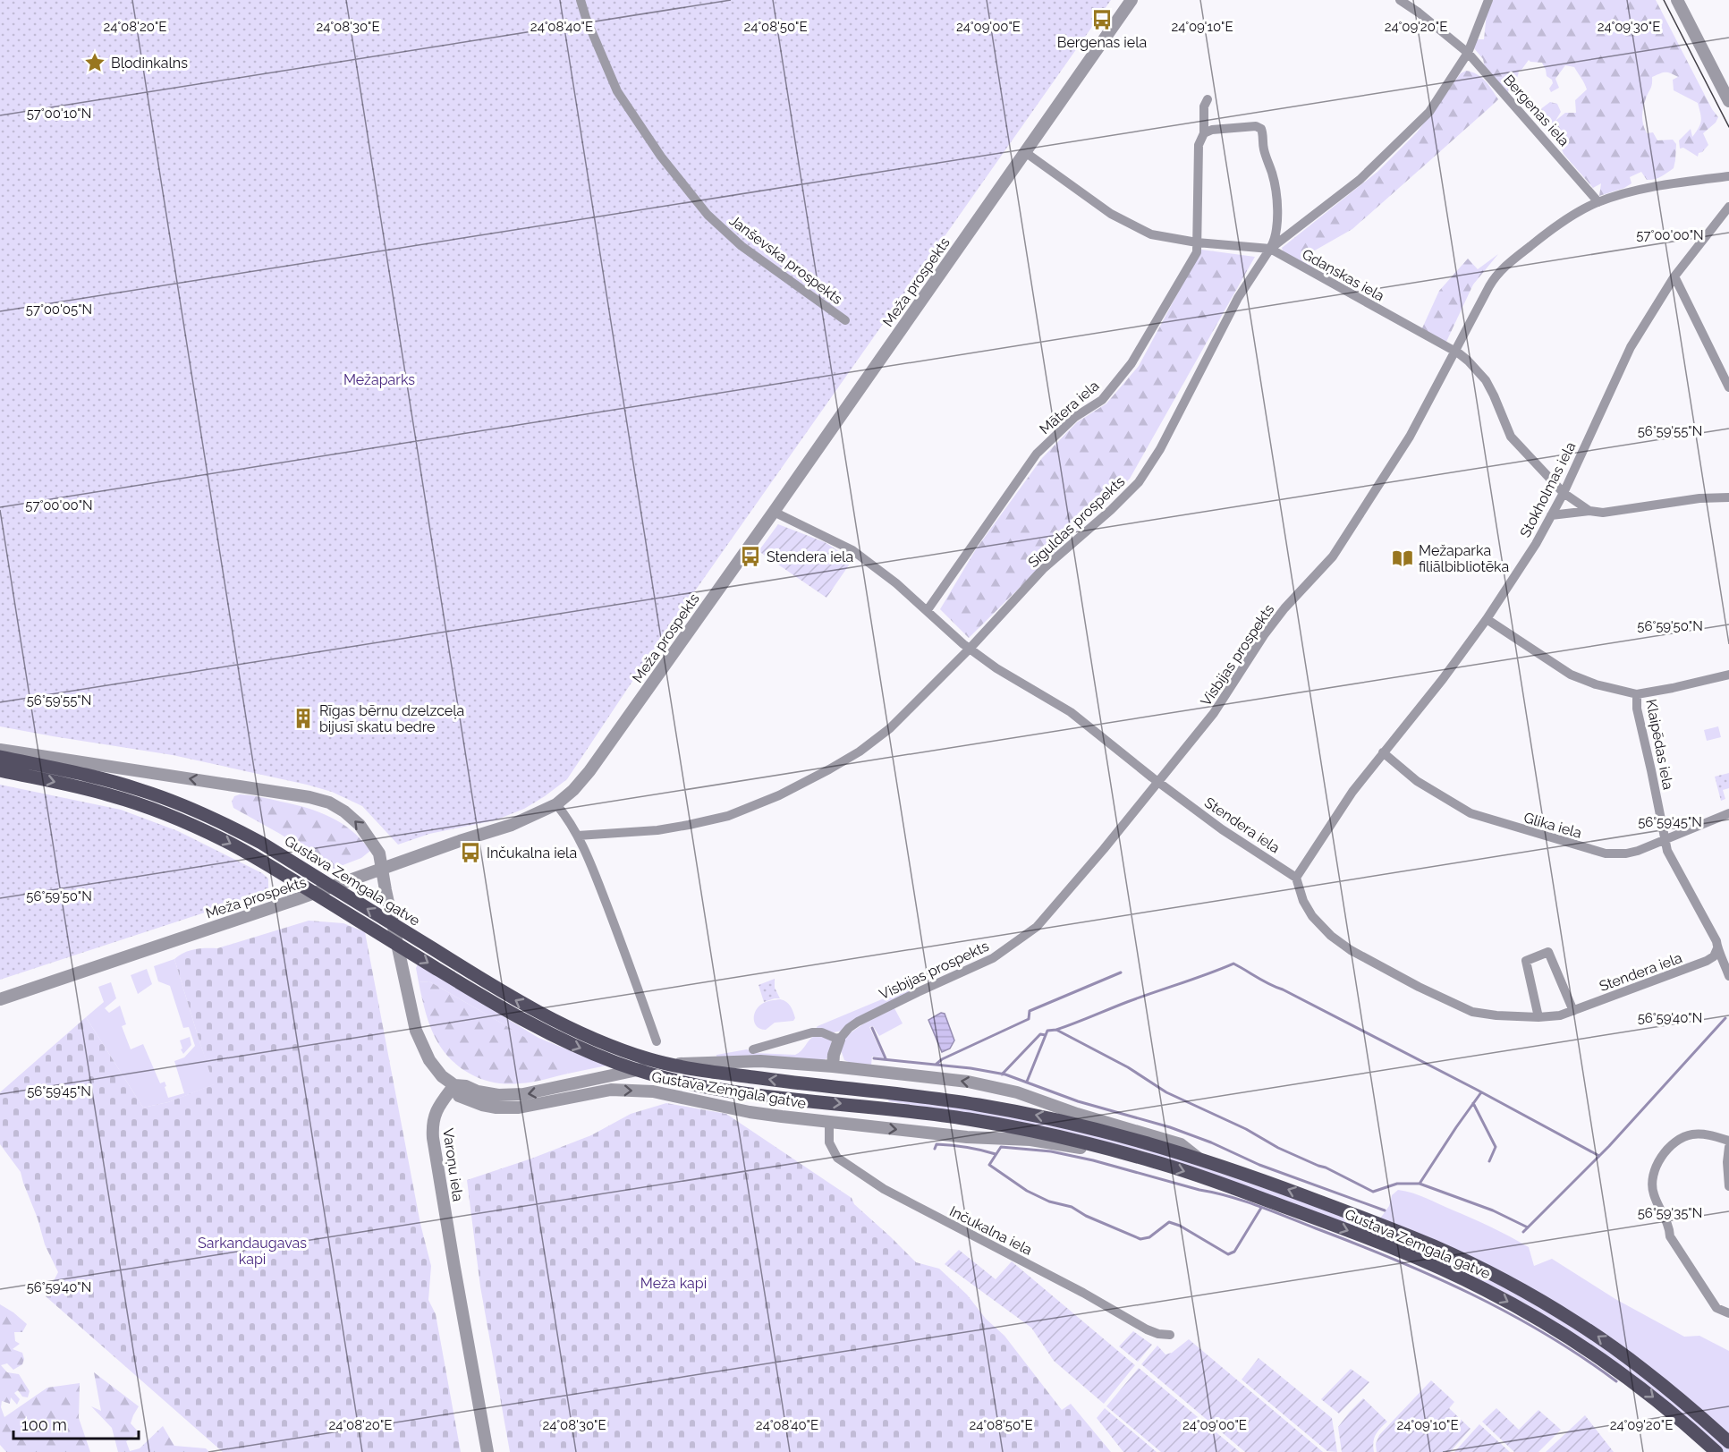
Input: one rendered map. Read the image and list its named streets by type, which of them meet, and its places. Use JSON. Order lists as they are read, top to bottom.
{
  "streets": {
    "main road": ["Gustava Zemgala gatve"],
    "street": [
      "Bergenas iela",
      "Janševska prospekts",
      "Gdaņskas iela",
      "Meža prospekts",
      "Mātera iela",
      "Stokholmas iela",
      "Siguldas prospekts",
      "Visbijas prospekts",
      "Klaipēdas iela",
      "Stendera iela",
      "Glika iela",
      "Varoņu iela",
      "Inčukalna iela"
    ]
  },
  "crossings": [
    ["Bergenas iela", "Siguldas prospekts"],
    ["Bergenas iela", "Visbijas prospekts"],
    ["Gdaņskas iela", "Meža prospekts"],
    ["Gdaņskas iela", "Mātera iela"],
    ["Gdaņskas iela", "Stokholmas iela"],
    ["Gdaņskas iela", "Siguldas prospekts"],
    ["Gdaņskas iela", "Visbijas prospekts"],
    ["Meža prospekts", "Stendera iela"],
    ["Mātera iela", "Stendera iela"],
    ["Stokholmas iela", "Stendera iela"],
    ["Stokholmas iela", "Glika iela"],
    ["Siguldas prospekts", "Stendera iela"],
    ["Visbijas prospekts", "Stendera iela"],
    ["Klaipēdas iela", "Stendera iela"],
    ["Klaipēdas iela", "Glika iela"],
    ["Gustava Zemgala gatve", "Varoņu iela"],
    ["Gustava Zemgala gatve", "Inčukalna iela"]
  ],
  "parks": ["Mežaparks", "Sarkandaugavas kapi", "Meža kapi"],
  "places": {
    "bus stop": ["Bergenas iela", "Stendera iela", "Inčukalna iela"],
    "place": ["Bļodiņkalns"],
    "library": ["Mežaparka filiālbibliotēka"],
    "building": ["Rīgas bērnu dzelzceļa bijusī skatu bedre"]
  },
  "scale_bar": "100 m",
  "coordinates": [
    "24°08'20\"E",
    "24°08'30\"E",
    "24°08'40\"E",
    "24°08'50\"E",
    "24°09'00\"E",
    "24°09'10\"E",
    "24°09'20\"E",
    "24°09'30\"E",
    "57°00'10\"N",
    "57°00'00\"N",
    "57°00'05\"N",
    "56°59'55\"N",
    "56°59'50\"N",
    "56°59'45\"N",
    "56°59'40\"N",
    "56°59'35\"N"
  ]
}
